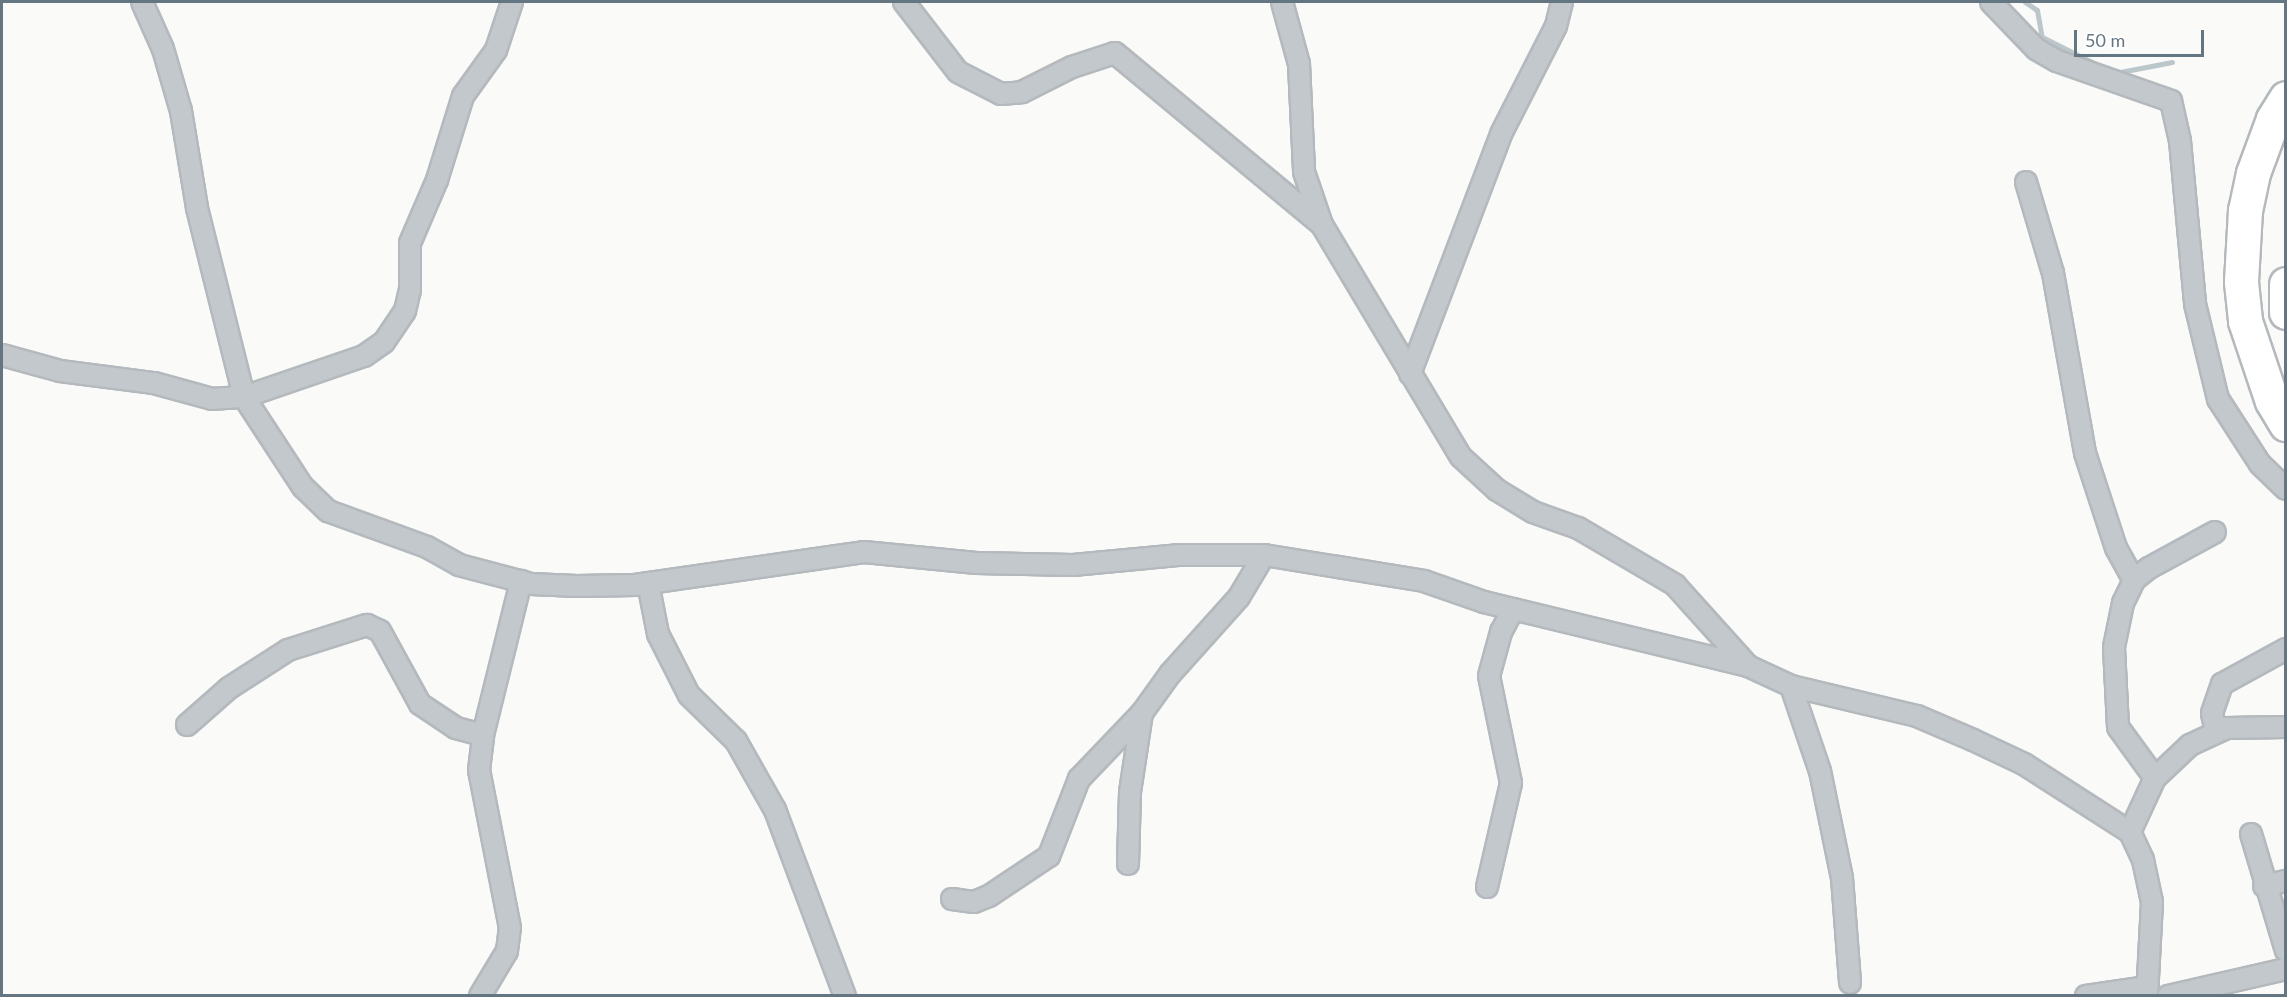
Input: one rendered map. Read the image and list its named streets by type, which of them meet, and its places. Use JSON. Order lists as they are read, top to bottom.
{
  "scale_bar": "50 m"
}
